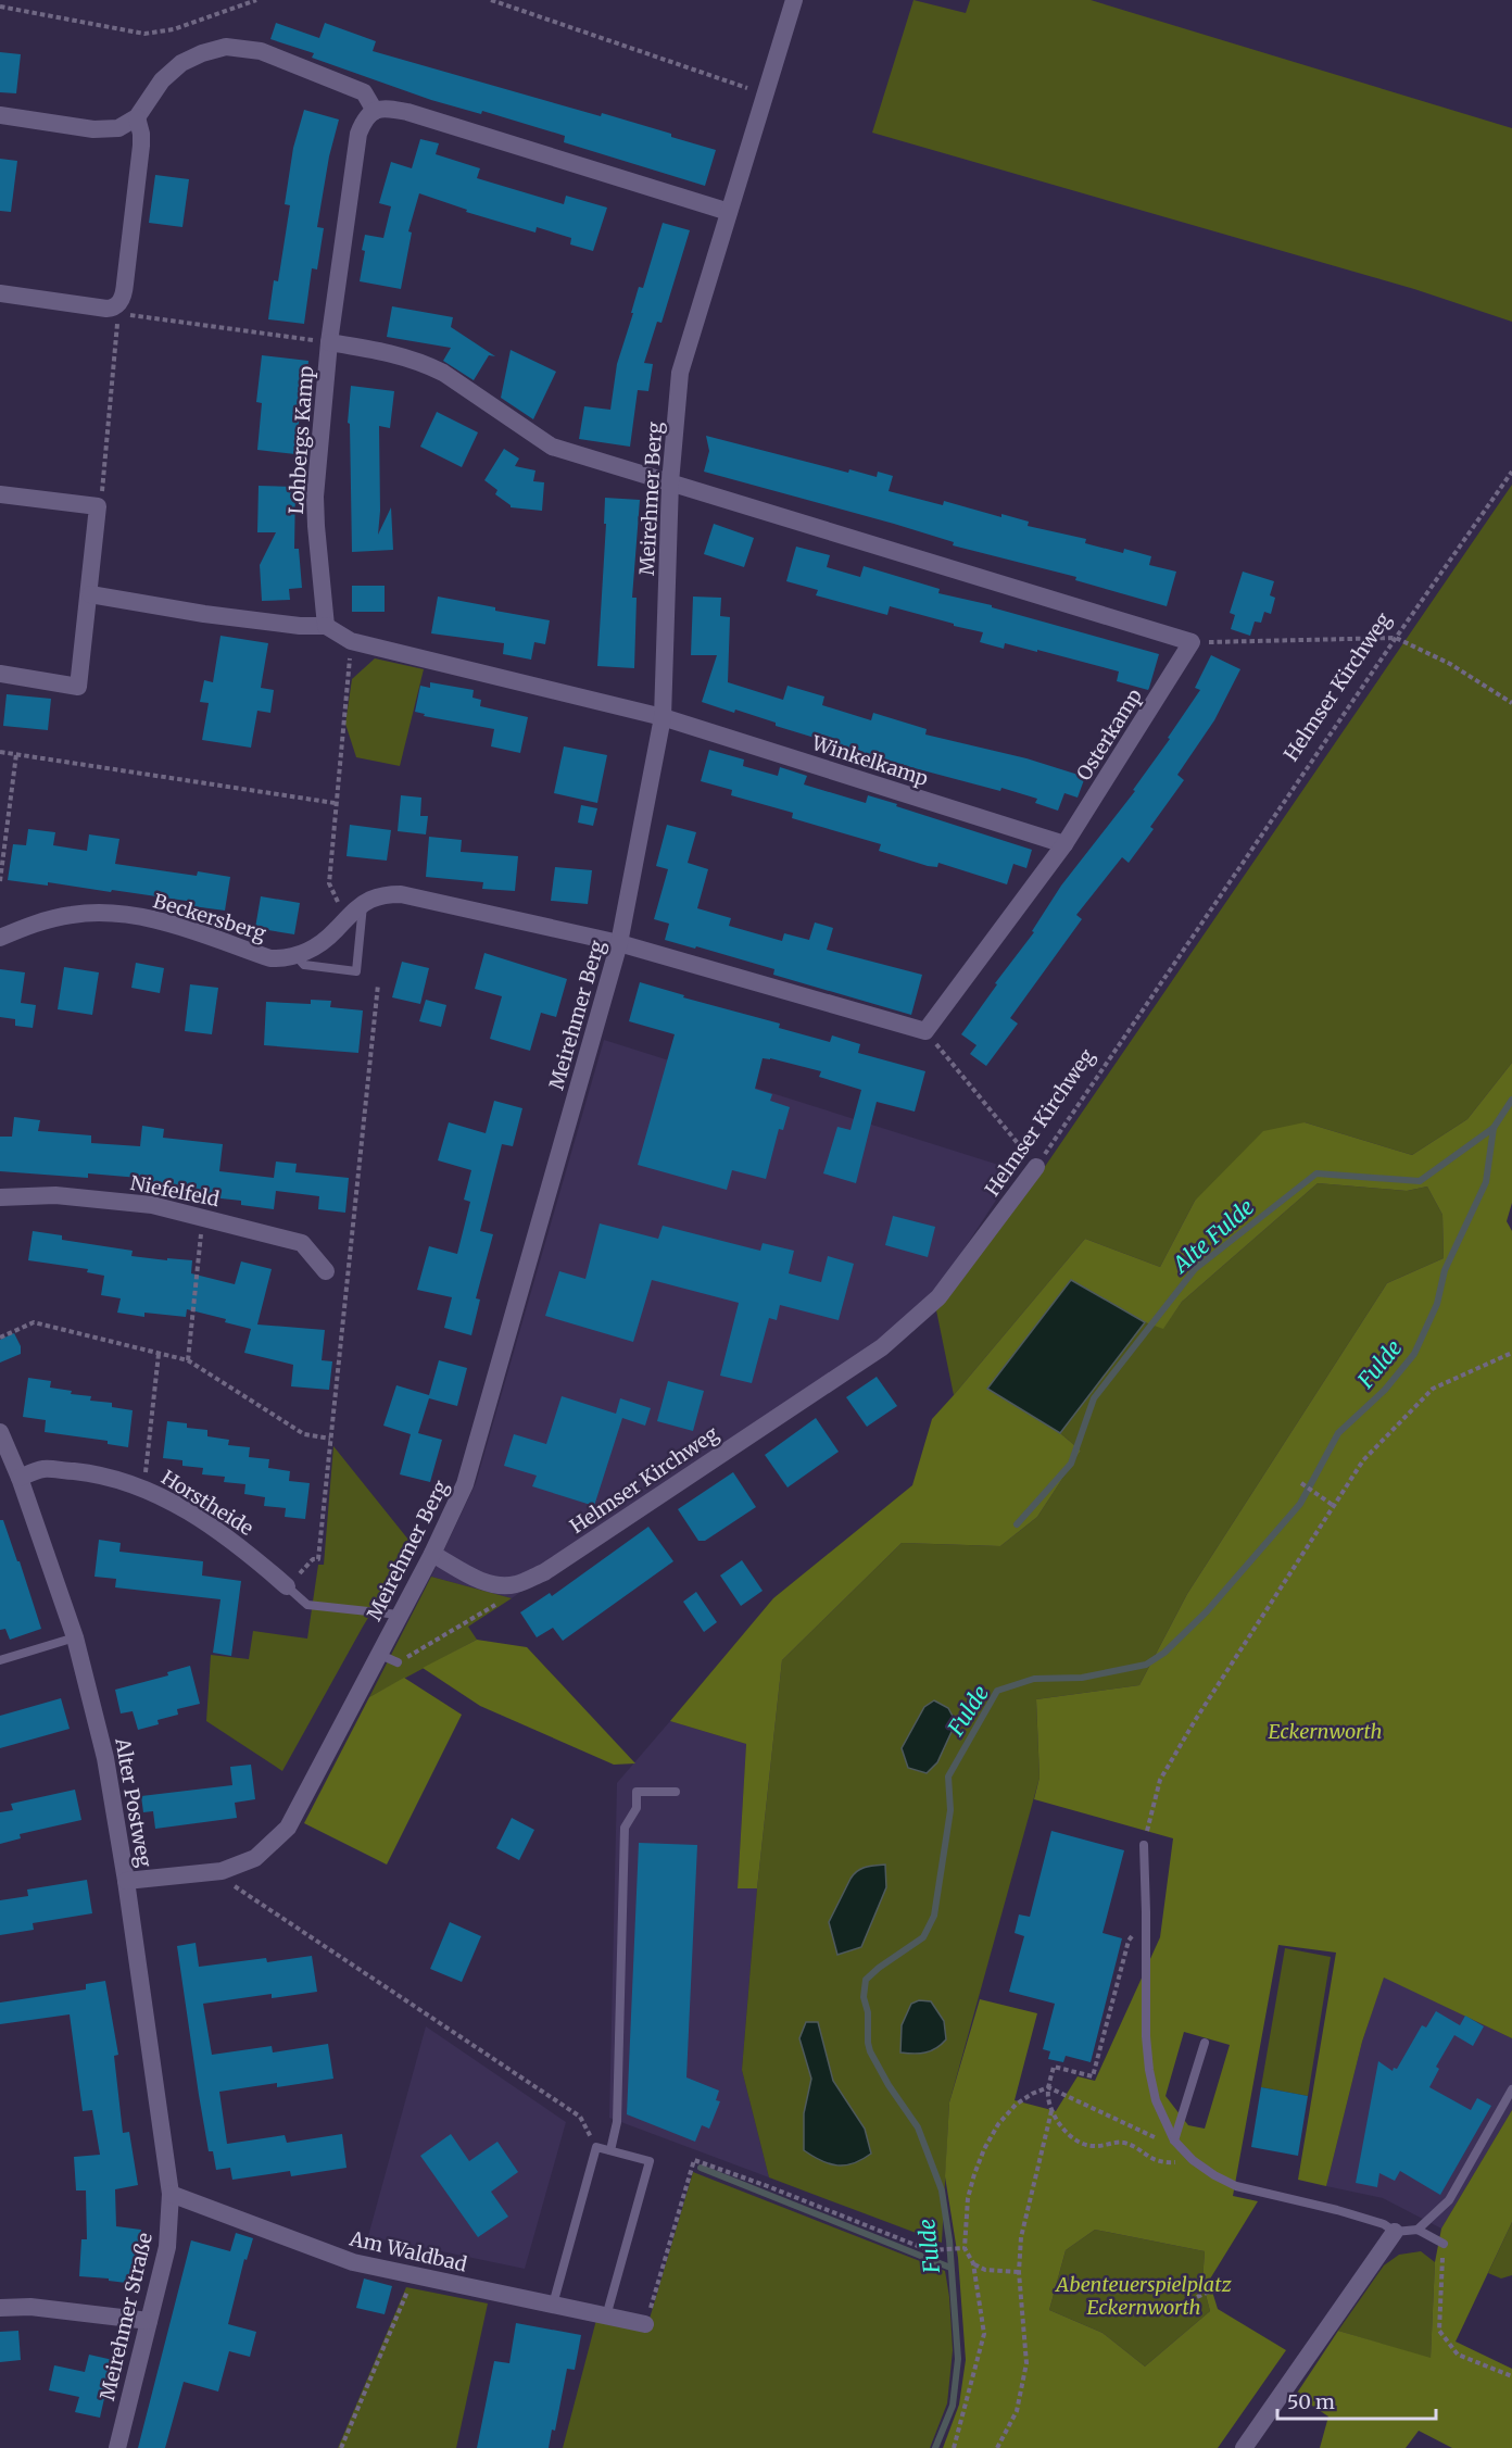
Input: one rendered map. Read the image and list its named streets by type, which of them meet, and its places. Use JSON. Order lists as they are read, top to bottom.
{
  "streets": {
    "street": [
      "Lohbergs Kamp",
      "Meirehmer Berg",
      "Helmser Kirchweg",
      "Osterkamp",
      "Winkelkamp",
      "Beckersberg",
      "Niefelfeld",
      "Horstheide",
      "Alter Postweg",
      "Am Waldbad",
      "Meirehmer Straße"
    ]
  },
  "crossings": [
    ["Meirehmer Berg", "Helmser Kirchweg"],
    ["Meirehmer Berg", "Winkelkamp"],
    ["Meirehmer Berg", "Alter Postweg"],
    ["Osterkamp", "Winkelkamp"],
    ["Horstheide", "Alter Postweg"],
    ["Alter Postweg", "Am Waldbad"],
    ["Alter Postweg", "Meirehmer Straße"],
    ["Am Waldbad", "Meirehmer Straße"]
  ],
  "water": ["Alte Fulde", "Fulde"],
  "parks": ["Eckernworth", "Abenteuerspielplatz Eckernworth"],
  "scale_bar": "50 m"
}
